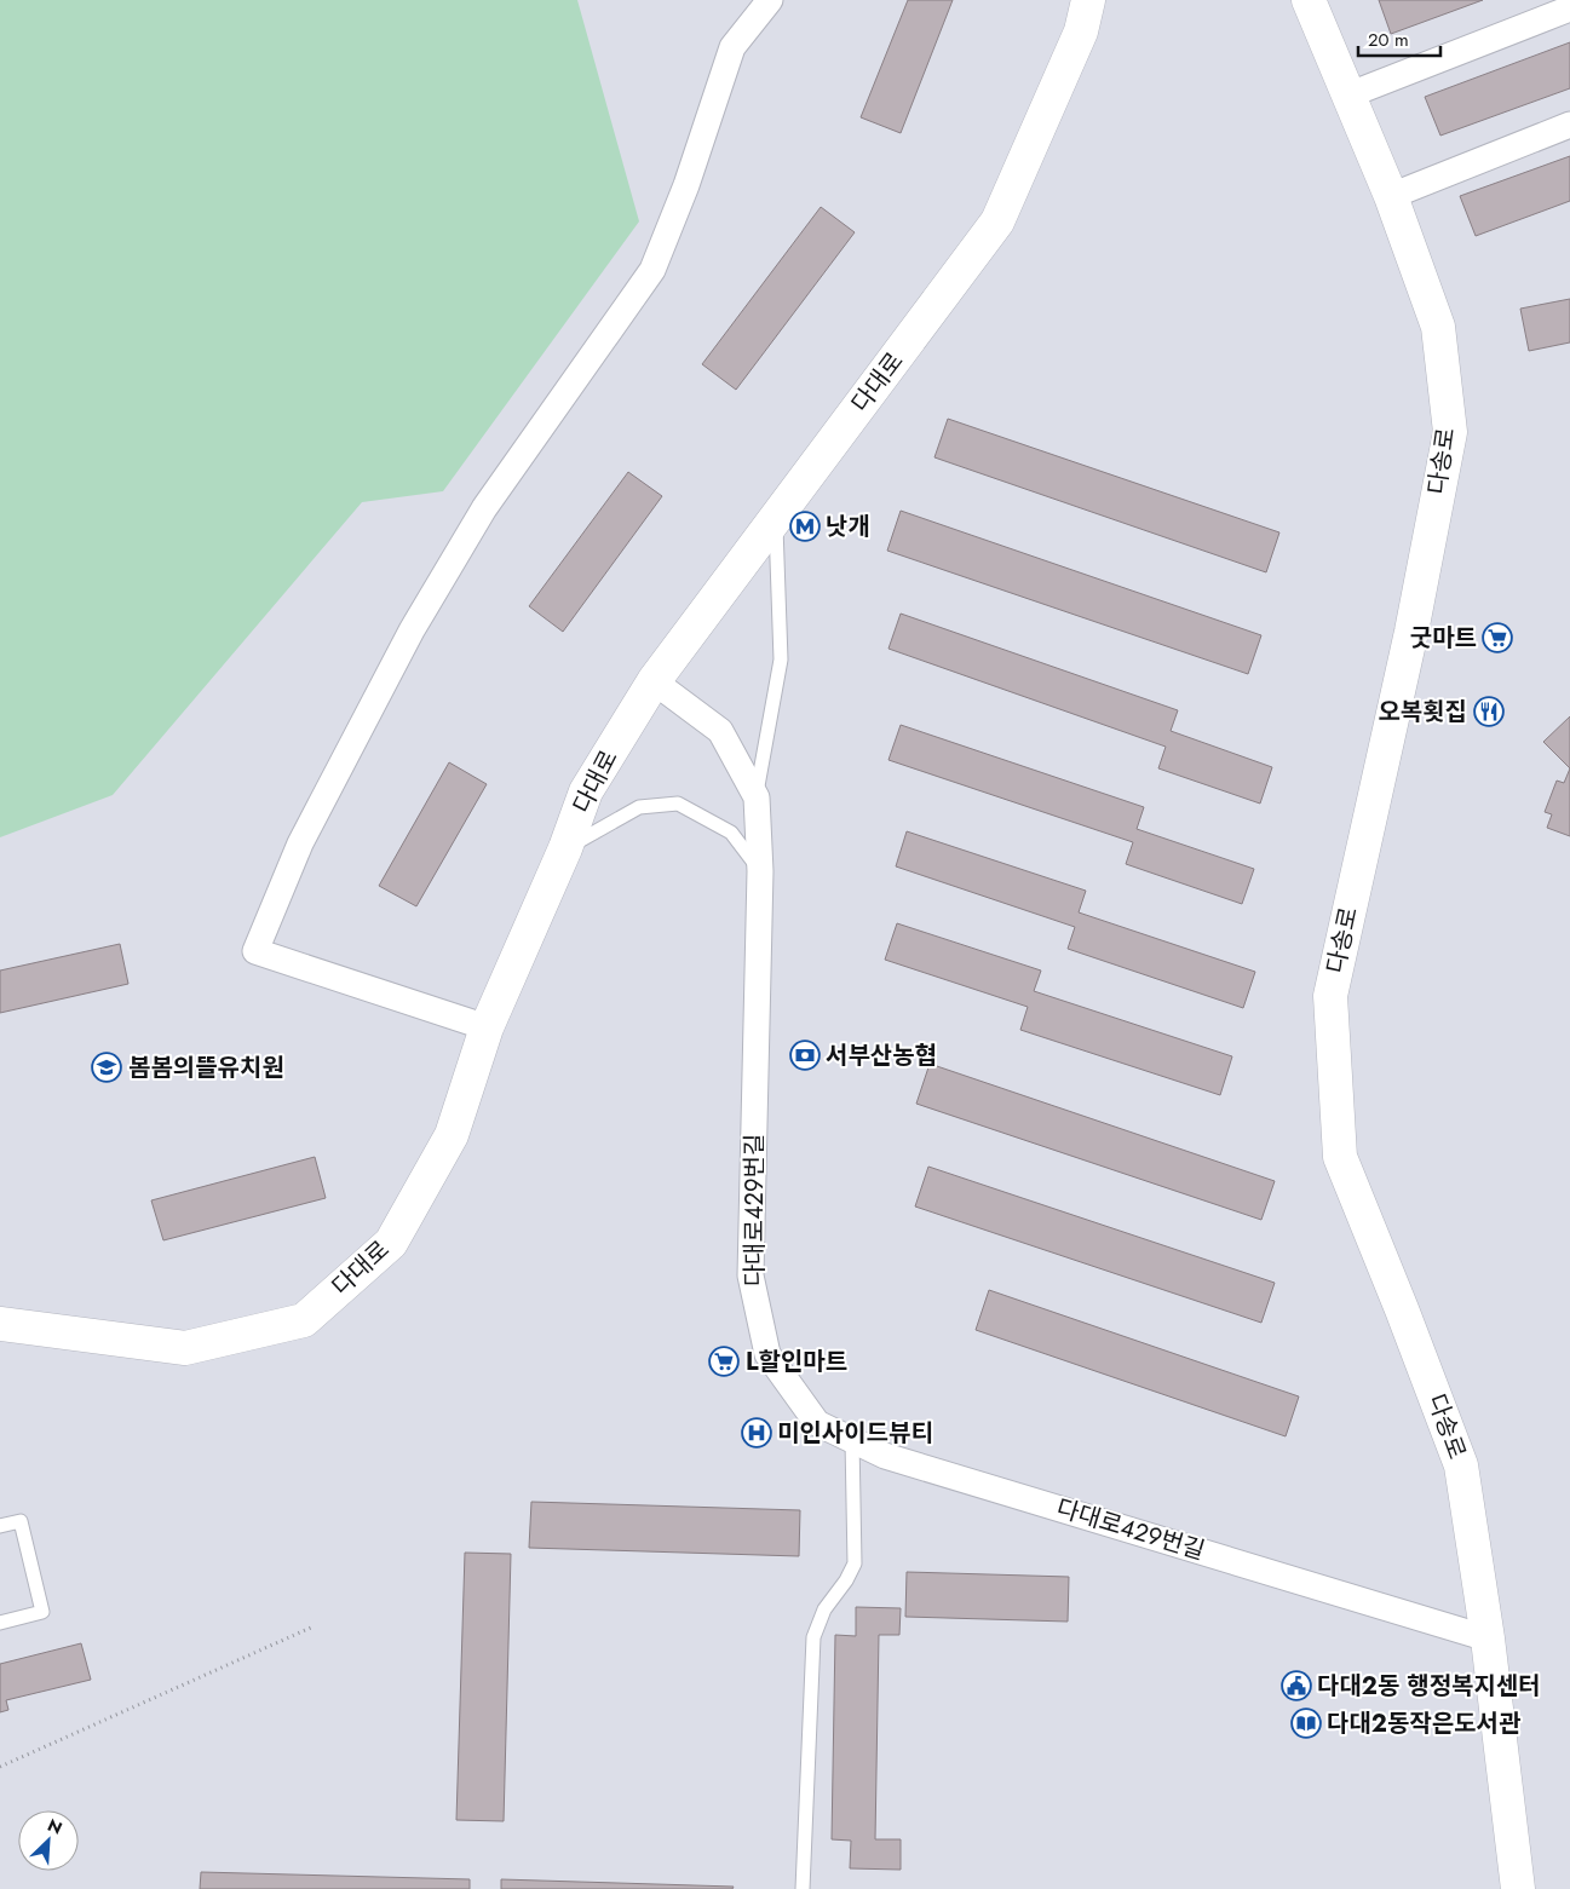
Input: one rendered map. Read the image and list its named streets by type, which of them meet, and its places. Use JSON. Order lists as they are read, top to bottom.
{
  "streets": {
    "main road": ["다대로", "다송로"],
    "street": ["다대로429번길"]
  },
  "crossings": [
    ["다대로", "다대로429번길"],
    ["다송로", "다대로429번길"]
  ],
  "places": {
    "metro station": ["낫개"],
    "supermarket": ["굿마트", "L할인마트"],
    "restaurant": ["오복횟집"],
    "bank": ["서부산농협"],
    "school or university": ["봄봄의뜰유치원"],
    "hospital": ["미인사이드뷰티"],
    "public building": ["다대2동 행정복지센터"],
    "library": ["다대2동작은도서관"]
  },
  "scale_bar": "20 m",
  "north": "top right"
}
